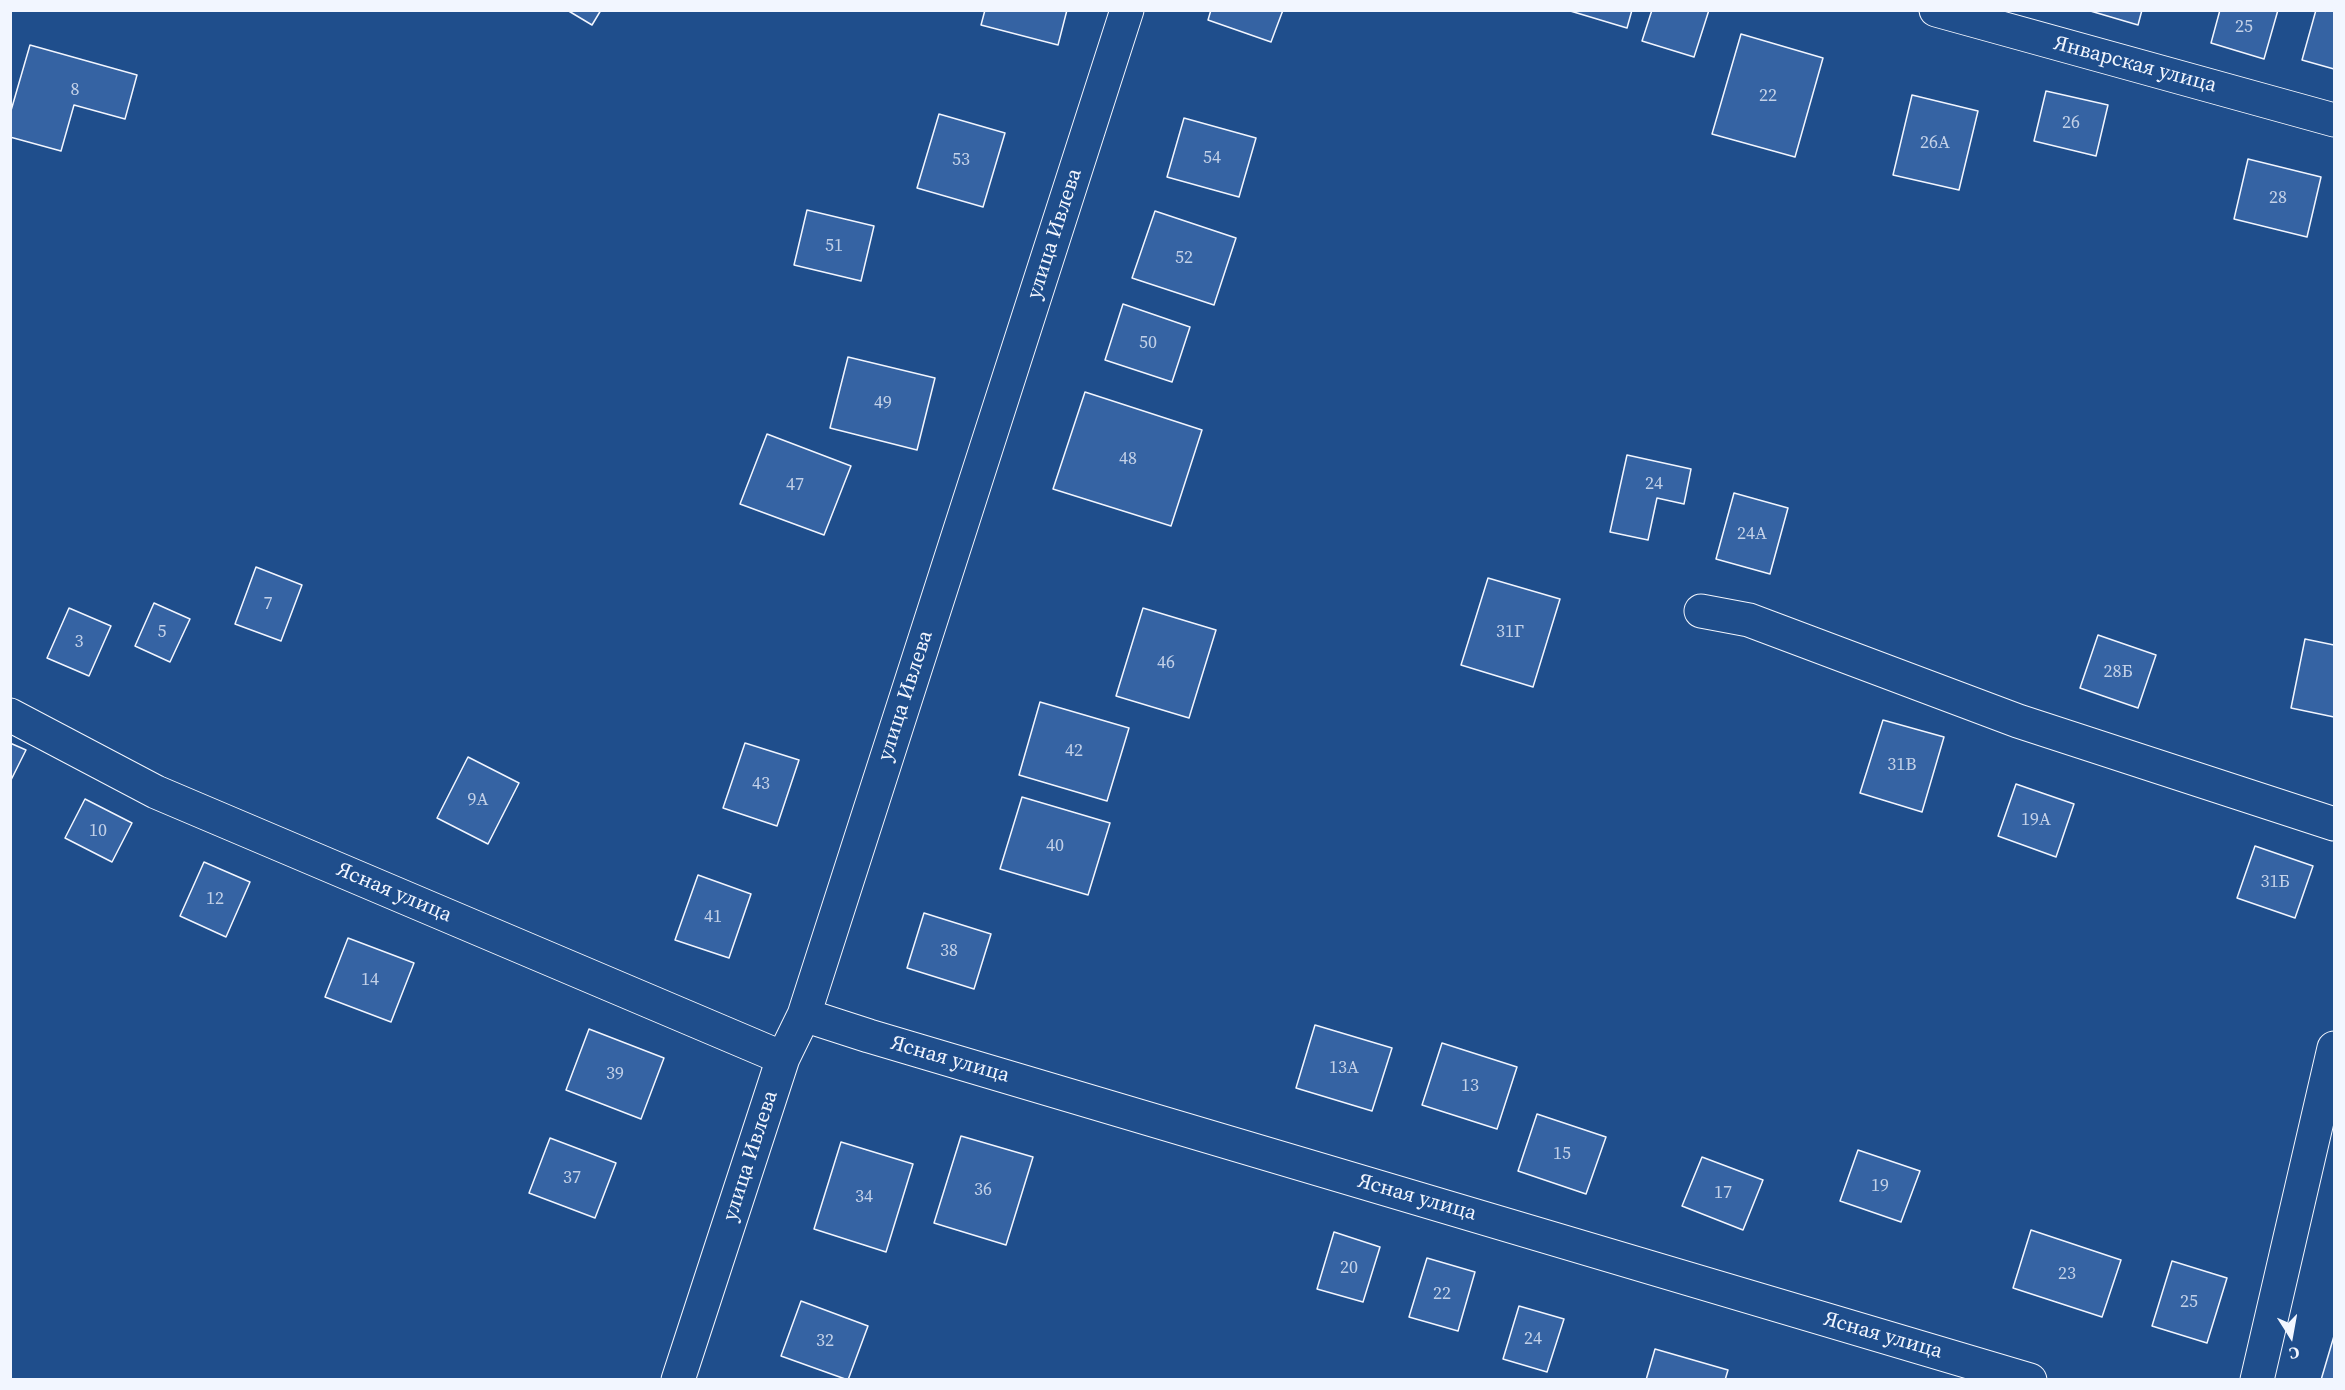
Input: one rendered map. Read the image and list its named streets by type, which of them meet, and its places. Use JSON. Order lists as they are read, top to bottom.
{
  "streets": {
    "street": ["Январская улица", "улица Ивлева", "Ясная улица"]
  },
  "crossings": [
    ["улица Ивлева", "Ясная улица"]
  ],
  "house_numbers": [
    "25",
    "8",
    "22",
    "26",
    "26А",
    "54",
    "53",
    "28",
    "51",
    "52",
    "50",
    "49",
    "48",
    "24",
    "47",
    "24А",
    "7",
    "5",
    "31Г",
    "3",
    "46",
    "28Б",
    "42",
    "31В",
    "43",
    "9А",
    "19А",
    "10",
    "40",
    "31Б",
    "12",
    "41",
    "38",
    "14",
    "13А",
    "39",
    "13",
    "15",
    "37",
    "19",
    "36",
    "17",
    "34",
    "20",
    "23",
    "22",
    "25",
    "24",
    "32"
  ],
  "north": "bottom"
}
